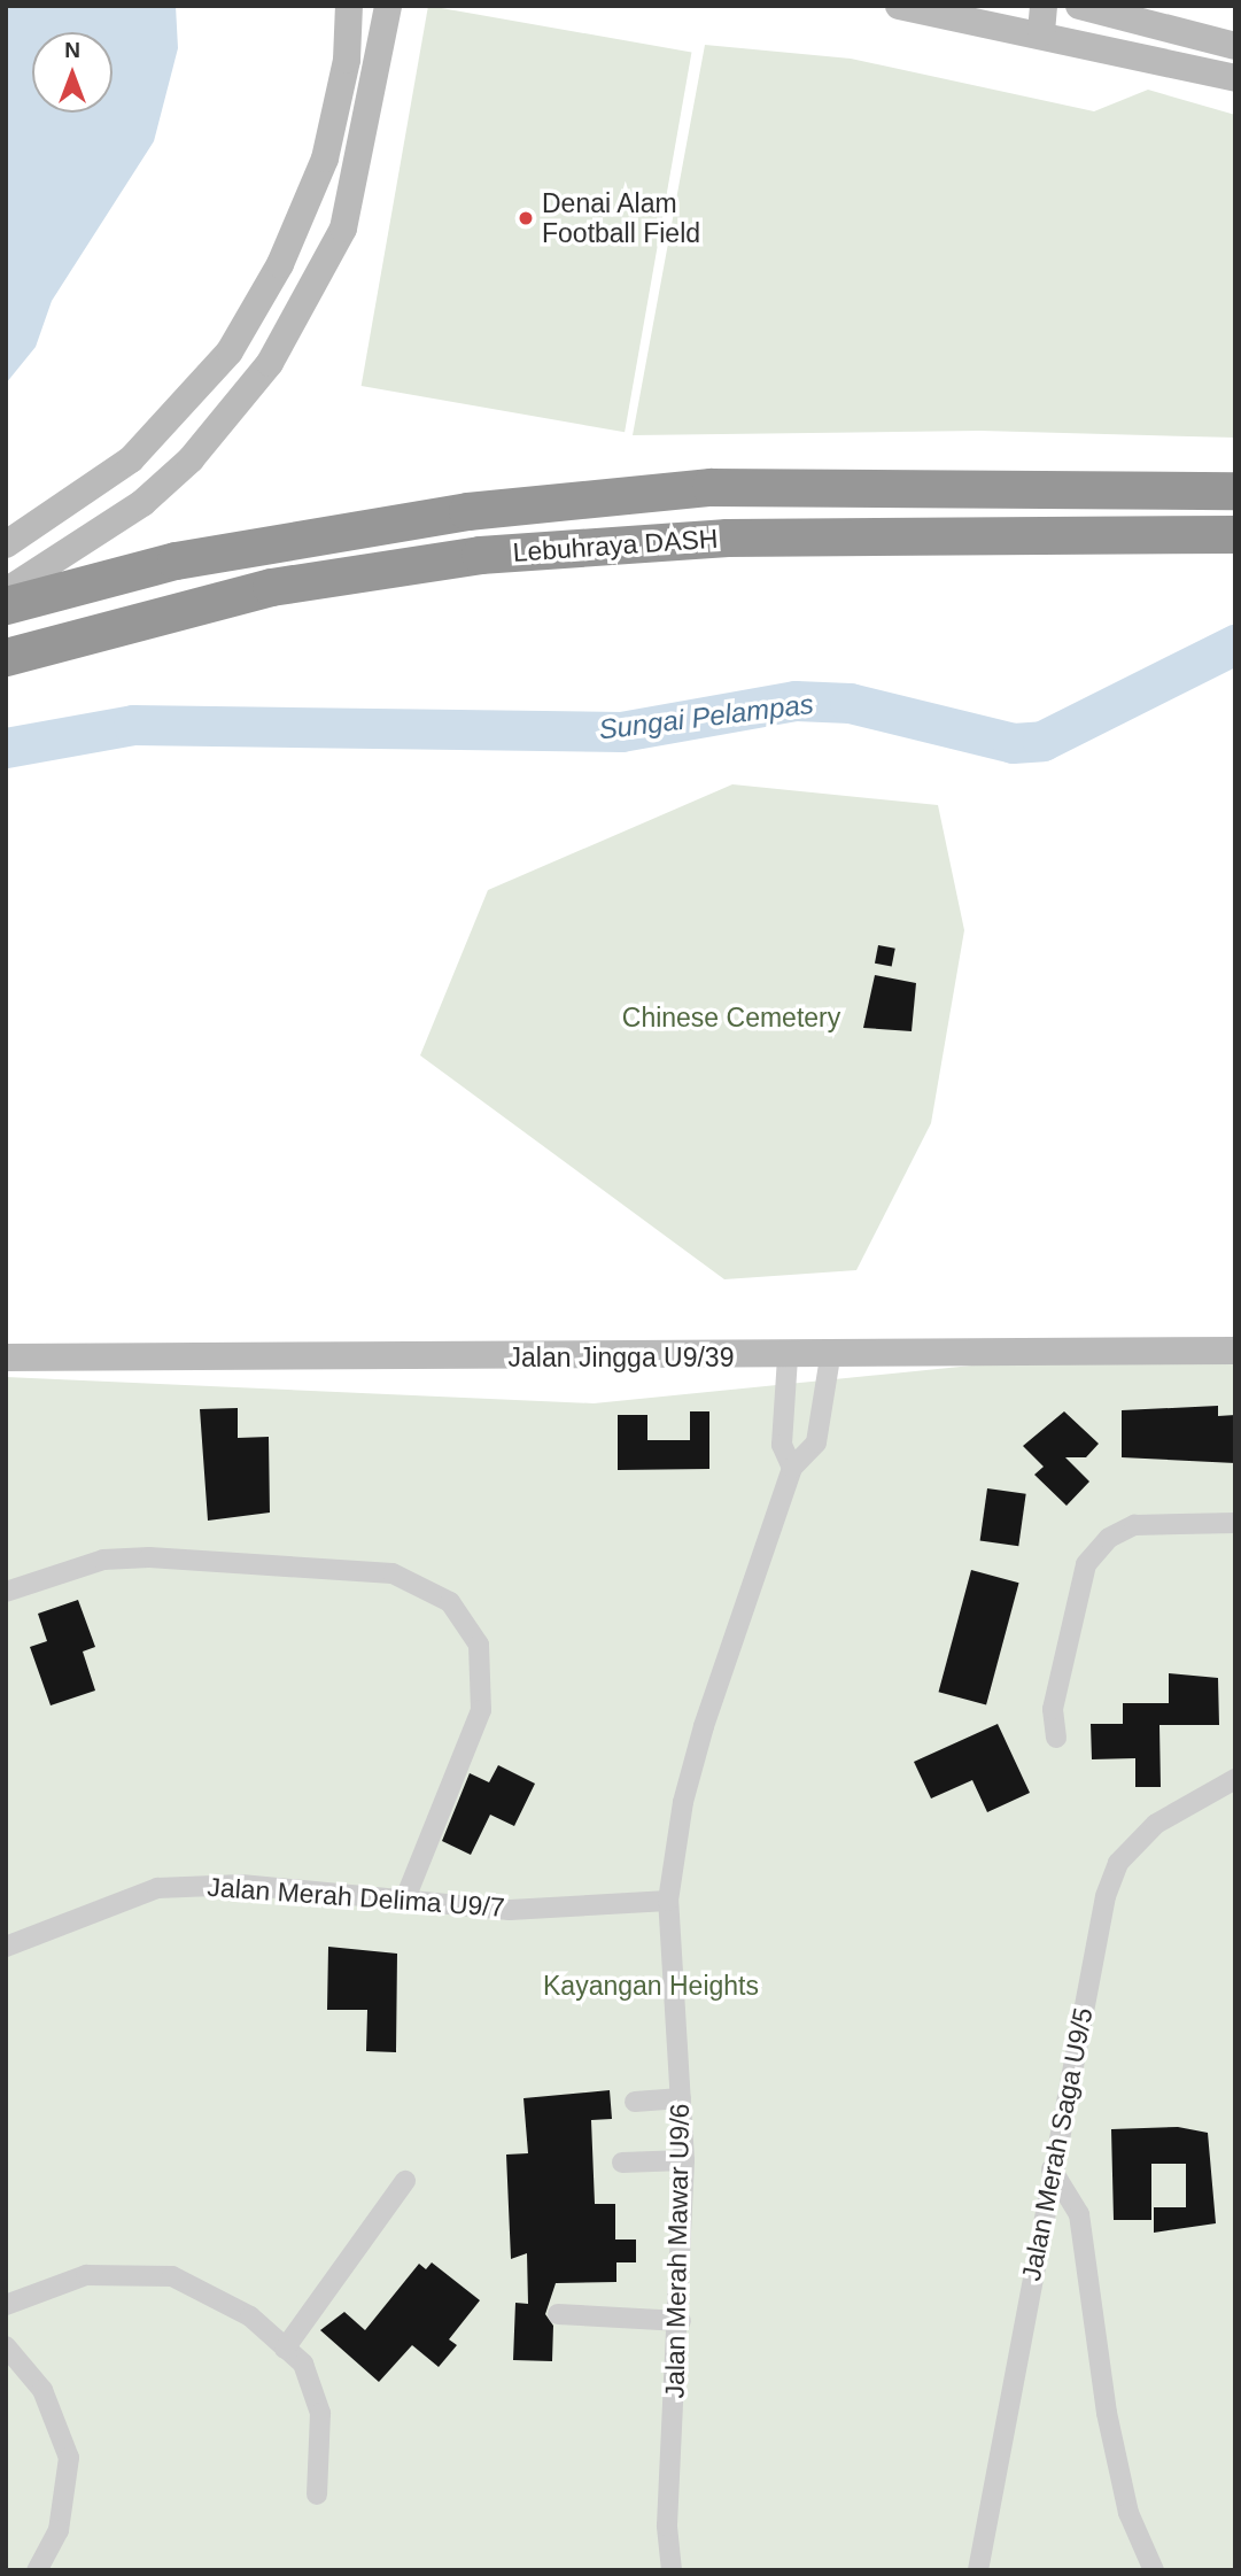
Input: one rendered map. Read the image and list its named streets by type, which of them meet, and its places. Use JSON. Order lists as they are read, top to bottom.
{
  "streets": {
    "highway": ["Lebuhraya DASH"],
    "street": [
      "Jalan Jingga U9/39",
      "Jalan Merah Delima U9/7",
      "Jalan Merah Saga U9/5",
      "Jalan Merah Mawar U9/6"
    ]
  },
  "crossings": [
    ["Jalan Merah Delima U9/7", "Jalan Merah Mawar U9/6"]
  ],
  "water": ["Sungai Pelampas"],
  "parks": ["Chinese Cemetery", "Kayangan Heights"],
  "places": ["Denai Alam Football Field"],
  "north": "top"
}
